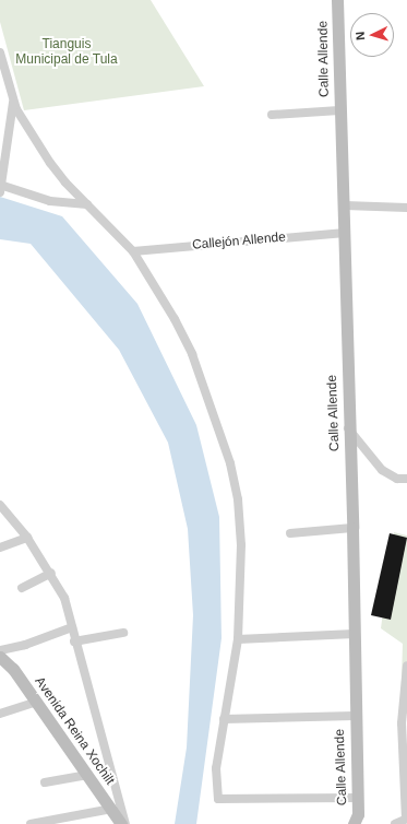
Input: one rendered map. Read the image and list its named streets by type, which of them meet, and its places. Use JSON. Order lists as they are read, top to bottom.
{
  "streets": {
    "main road": ["Calle Allende", "Avenida Reina Xochilt"],
    "street": ["Callejón Allende"]
  },
  "crossings": [
    ["Calle Allende", "Callejón Allende"]
  ],
  "parks": ["Tianguis Municipal de Tula"],
  "north": "left"
}
